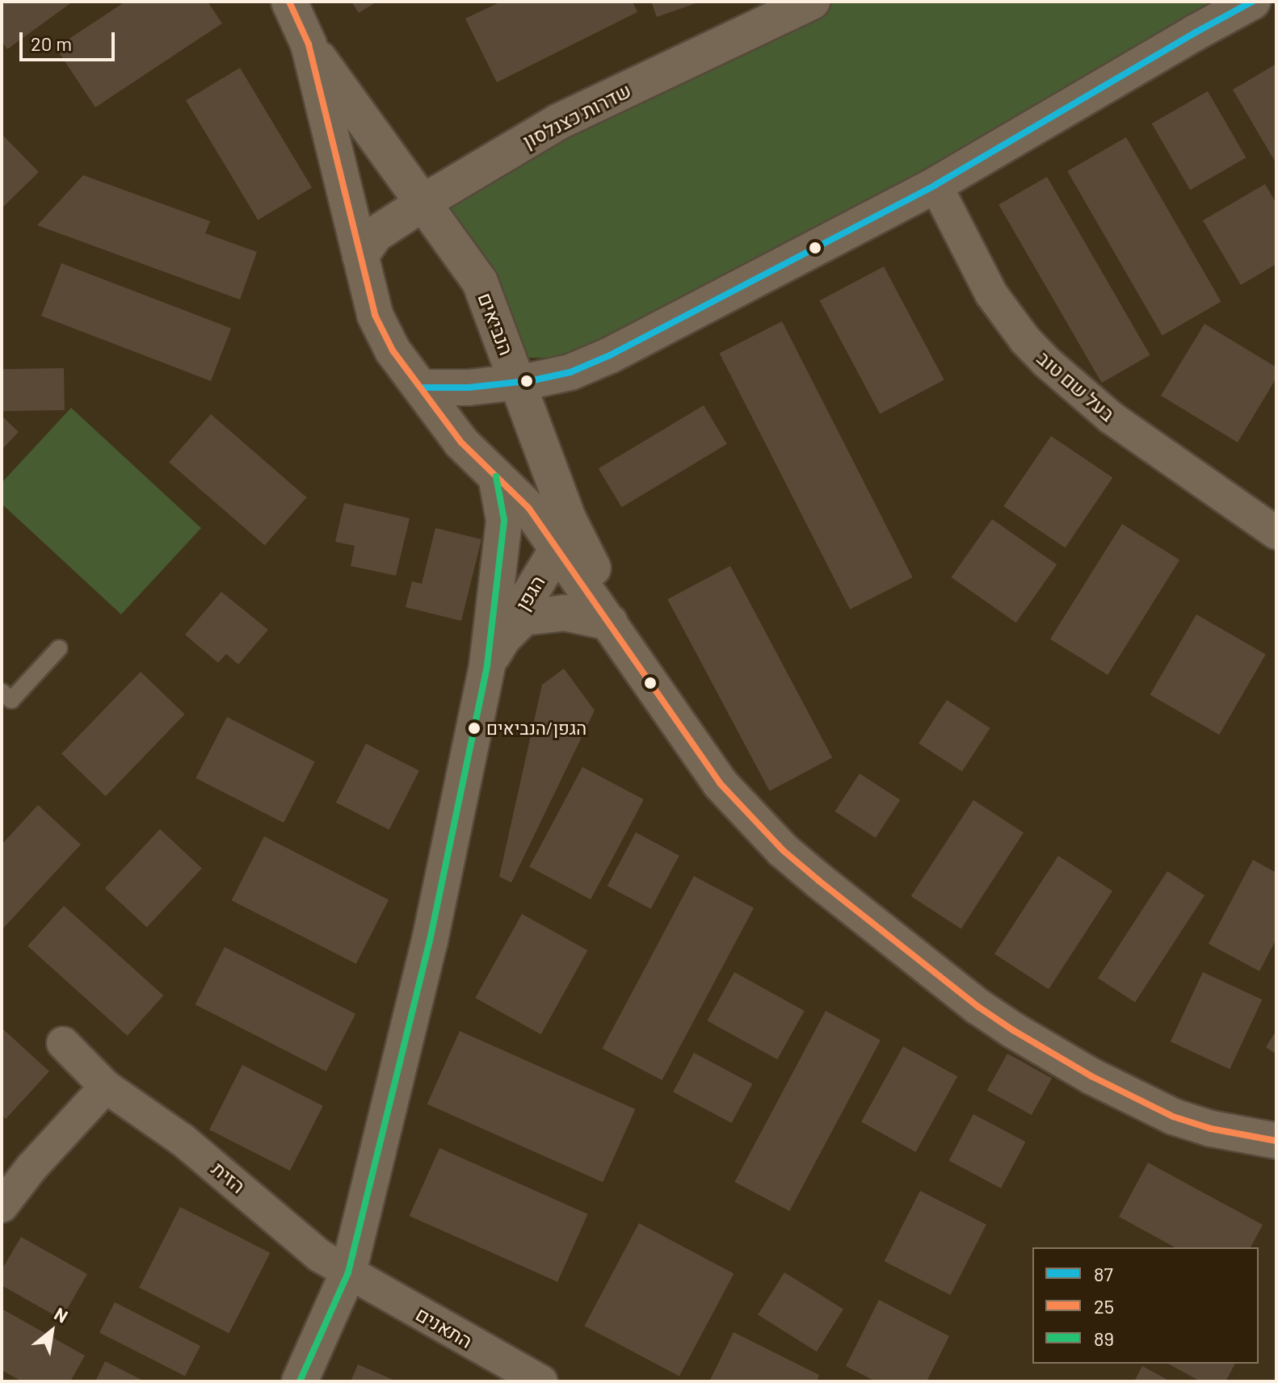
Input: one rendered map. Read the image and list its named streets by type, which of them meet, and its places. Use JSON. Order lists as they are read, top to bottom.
{
  "streets": {
    "street": [
      "שדרות כצנלסון",
      "הנביאים",
      "בעל שם טוב",
      "הגפן",
      "הזית",
      "התאנים"
    ]
  },
  "crossings": [
    ["שדרות כצנלסון", "הנביאים"],
    ["הנביאים", "הגפן"],
    ["הגפן", "הזית"],
    ["הגפן", "התאנים"],
    ["הזית", "התאנים"]
  ],
  "places": ["הגפן/הנביאים"],
  "lines": ["transit line 87", "transit line 25", "transit line 89"],
  "legend": ["87", "25", "89"],
  "scale_bar": "20 m",
  "north": "top right"
}
